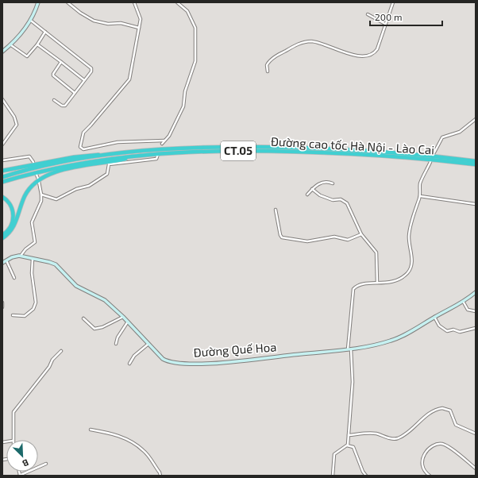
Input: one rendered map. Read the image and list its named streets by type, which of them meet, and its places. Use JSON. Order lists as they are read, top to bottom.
{
  "streets": {
    "highway": ["Đường cao tốc Hà Nội - Lào Cai", "CT.05"],
    "street": ["Đường Quế Hoa"]
  },
  "scale_bar": "200 m",
  "north": "bottom right"
}
